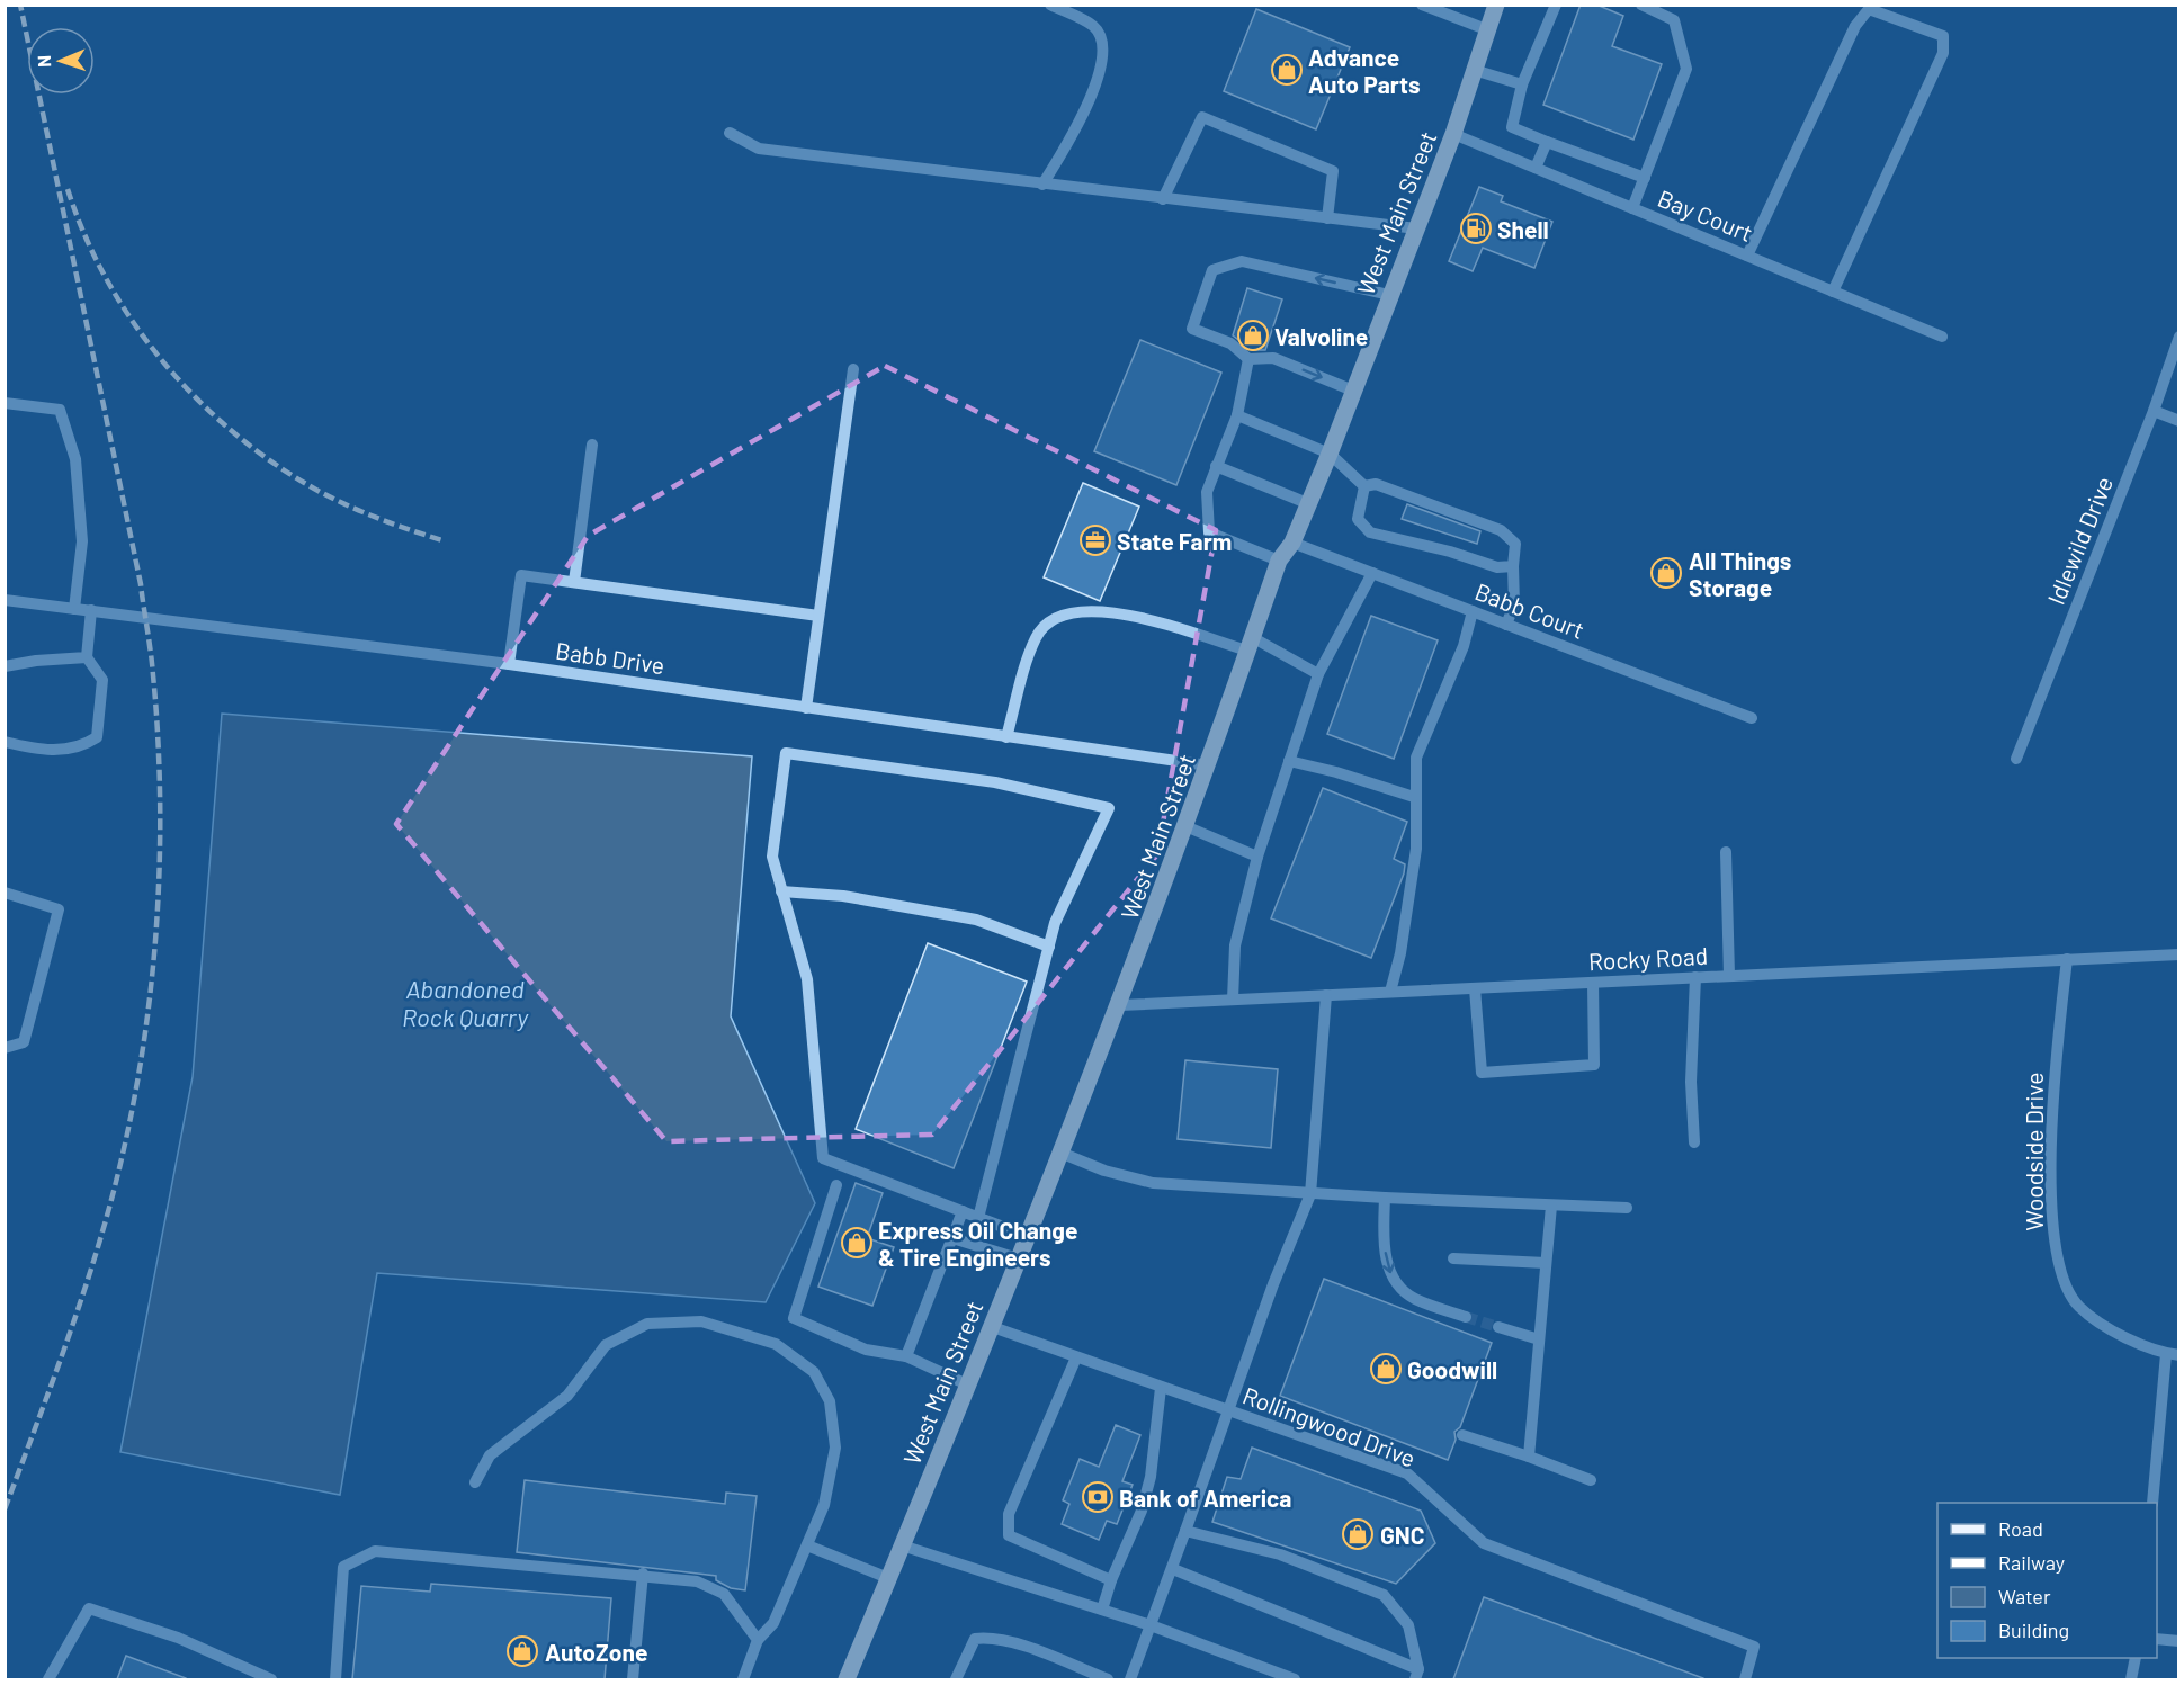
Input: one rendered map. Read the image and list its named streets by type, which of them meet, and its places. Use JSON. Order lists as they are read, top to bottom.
{
  "streets": {
    "main road": ["West Main Street"],
    "street": [
      "Bay Court",
      "Idlewild Drive",
      "Babb Court",
      "Babb Drive",
      "Rocky Road",
      "Woodside Drive",
      "Rollingwood Drive"
    ]
  },
  "crossings": [
    ["West Main Street", "Bay Court"],
    ["West Main Street", "Babb Court"],
    ["West Main Street", "Babb Drive"],
    ["West Main Street", "Rocky Road"],
    ["West Main Street", "Rollingwood Drive"],
    ["Rocky Road", "Woodside Drive"]
  ],
  "water": ["Abandoned Rock Quarry"],
  "places": {
    "shop": [
      "Advance Auto Parts",
      "Valvoline",
      "All Things Storage",
      "Express Oil Change & Tire Engineers",
      "Goodwill",
      "GNC",
      "AutoZone"
    ],
    "fuel station": ["Shell"],
    "office": ["State Farm"],
    "bank": ["Bank of America"]
  },
  "legend": [
    "Road",
    "Railway",
    "Water",
    "Building"
  ],
  "north": "left"
}
